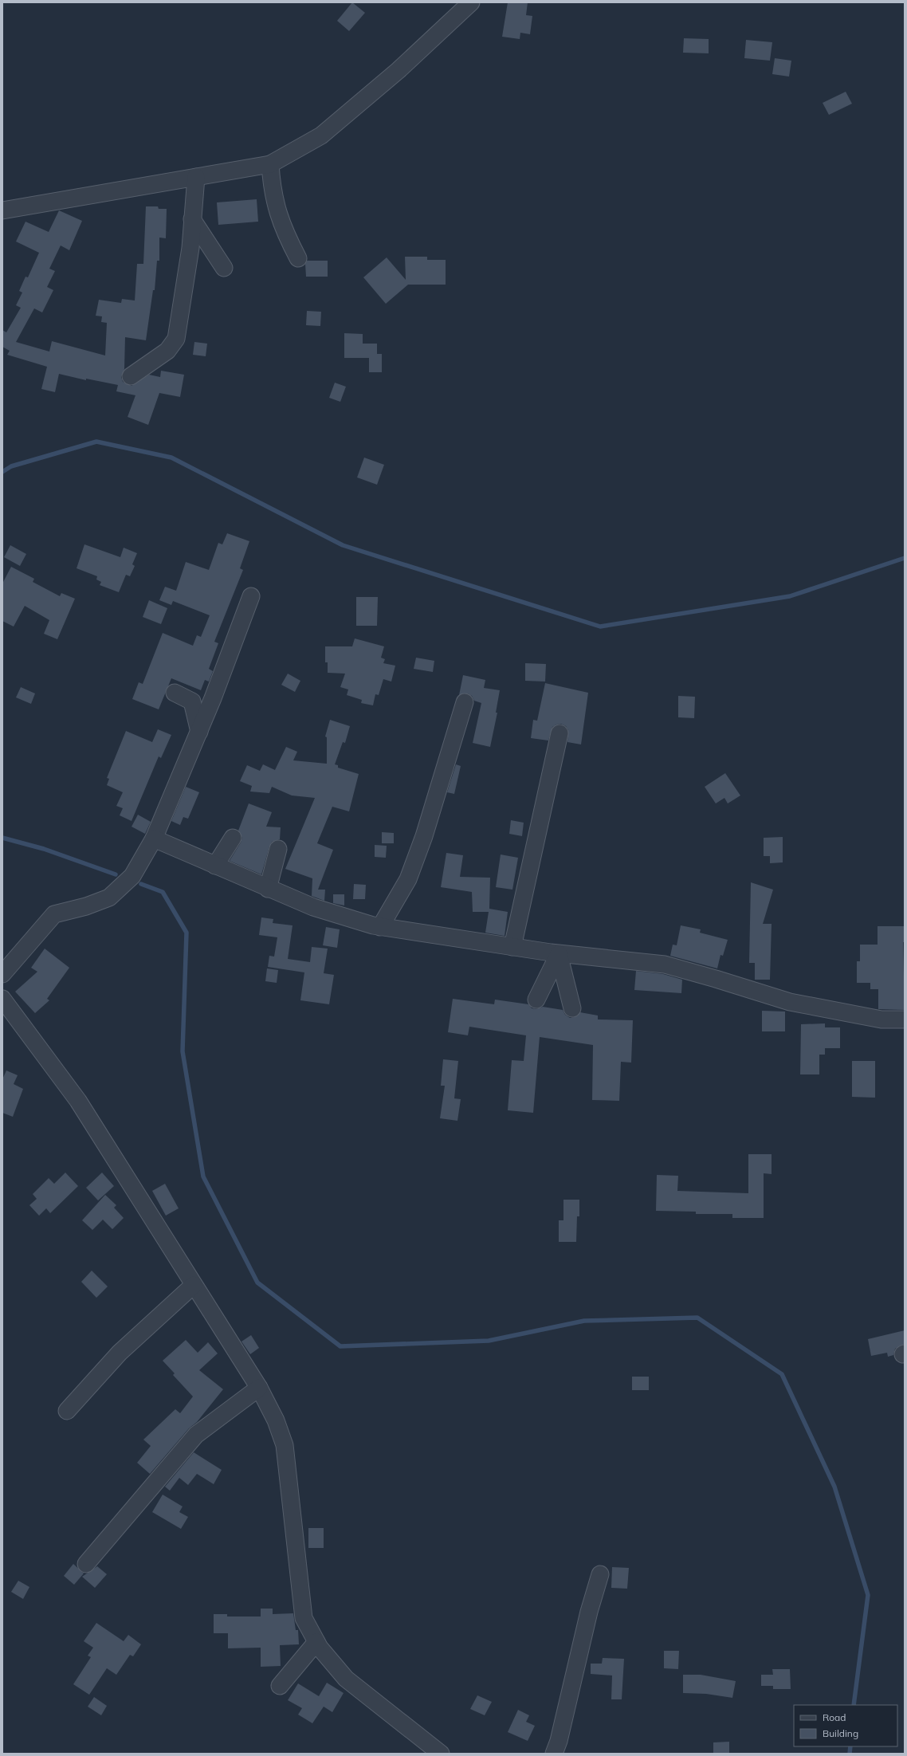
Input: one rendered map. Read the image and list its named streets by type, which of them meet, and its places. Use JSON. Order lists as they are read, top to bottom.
{
  "legend": ["Road", "Building"]
}
